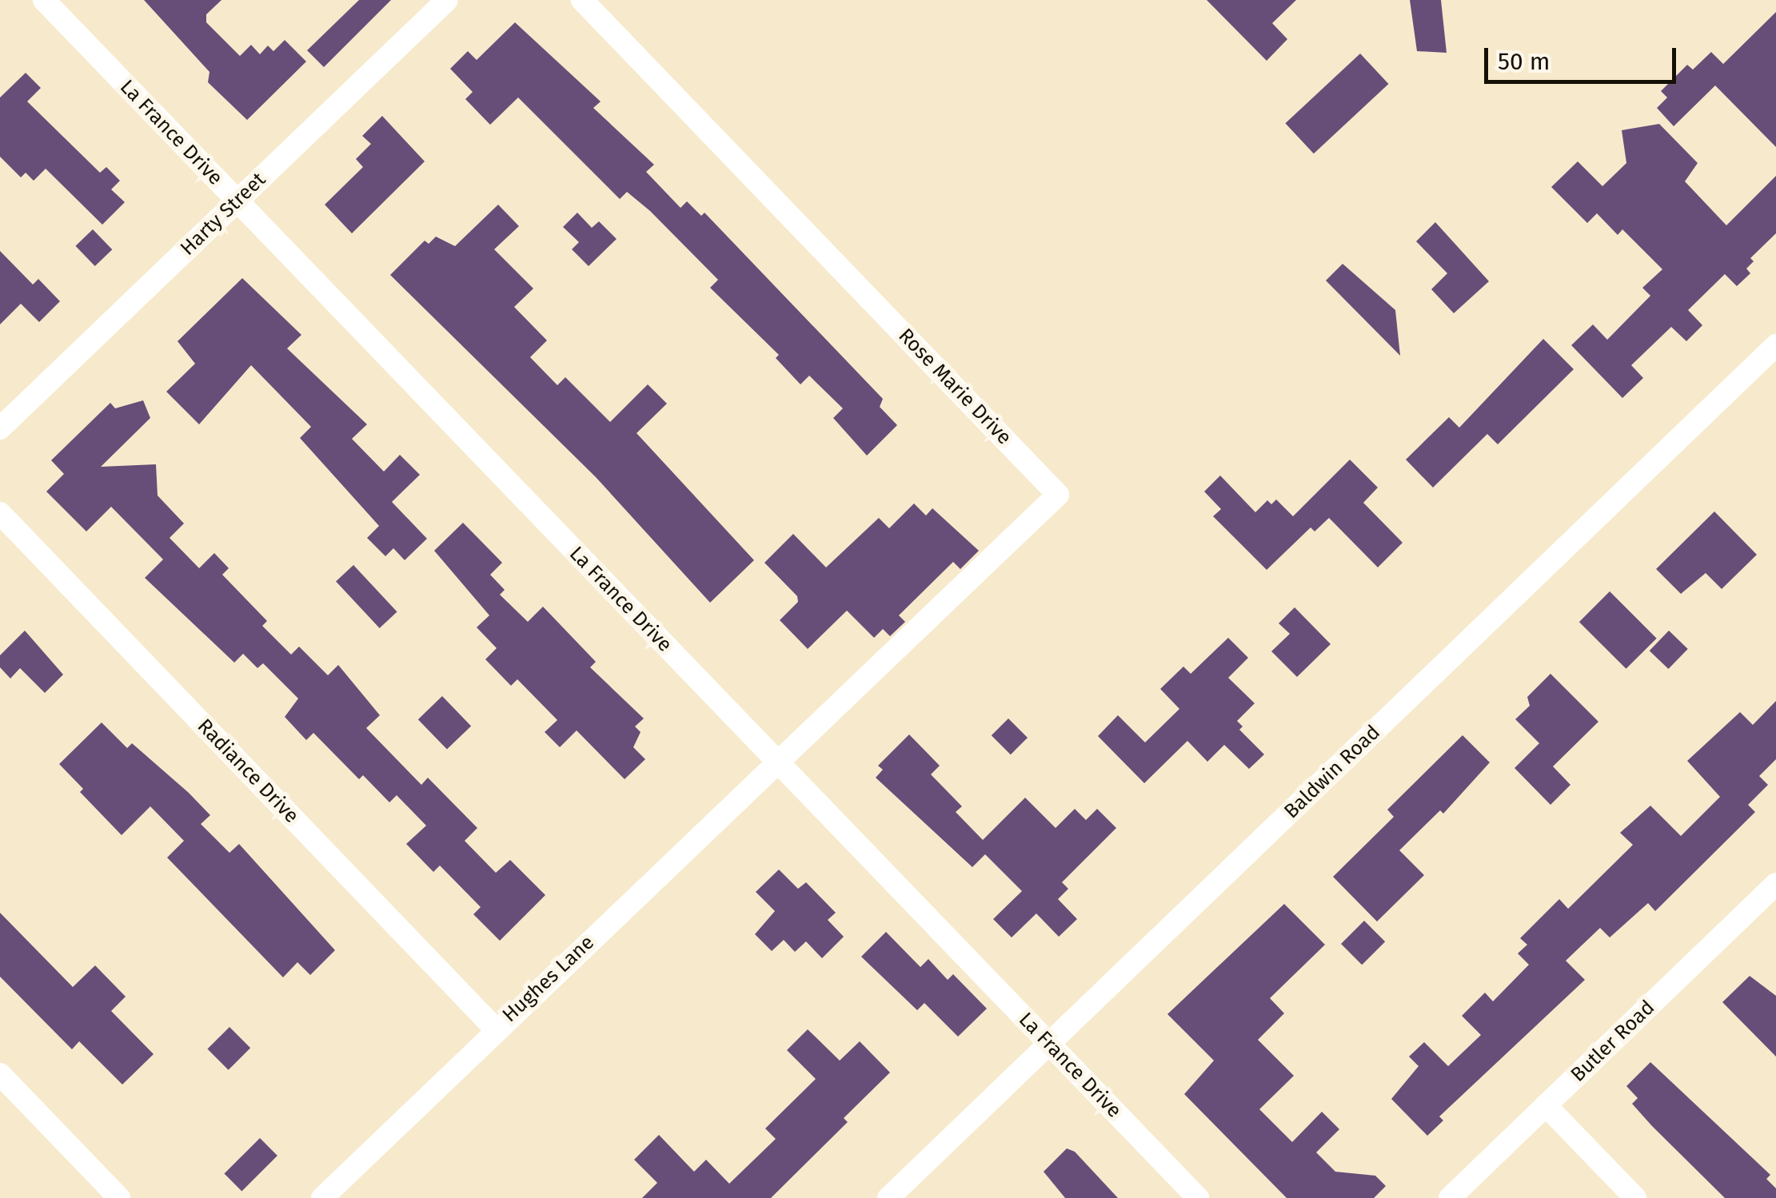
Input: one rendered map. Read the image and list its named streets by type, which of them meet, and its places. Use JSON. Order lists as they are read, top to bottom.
{
  "streets": {
    "street": [
      "La France Drive",
      "Harty Street",
      "Rose Marie Drive",
      "Radiance Drive",
      "Baldwin Road",
      "Hughes Lane",
      "Butler Road"
    ]
  },
  "crossings": [
    ["La France Drive", "Harty Street"],
    ["La France Drive", "Rose Marie Drive"],
    ["La France Drive", "Baldwin Road"],
    ["La France Drive", "Hughes Lane"],
    ["Rose Marie Drive", "Hughes Lane"],
    ["Radiance Drive", "Hughes Lane"]
  ],
  "scale_bar": "50 m"
}
